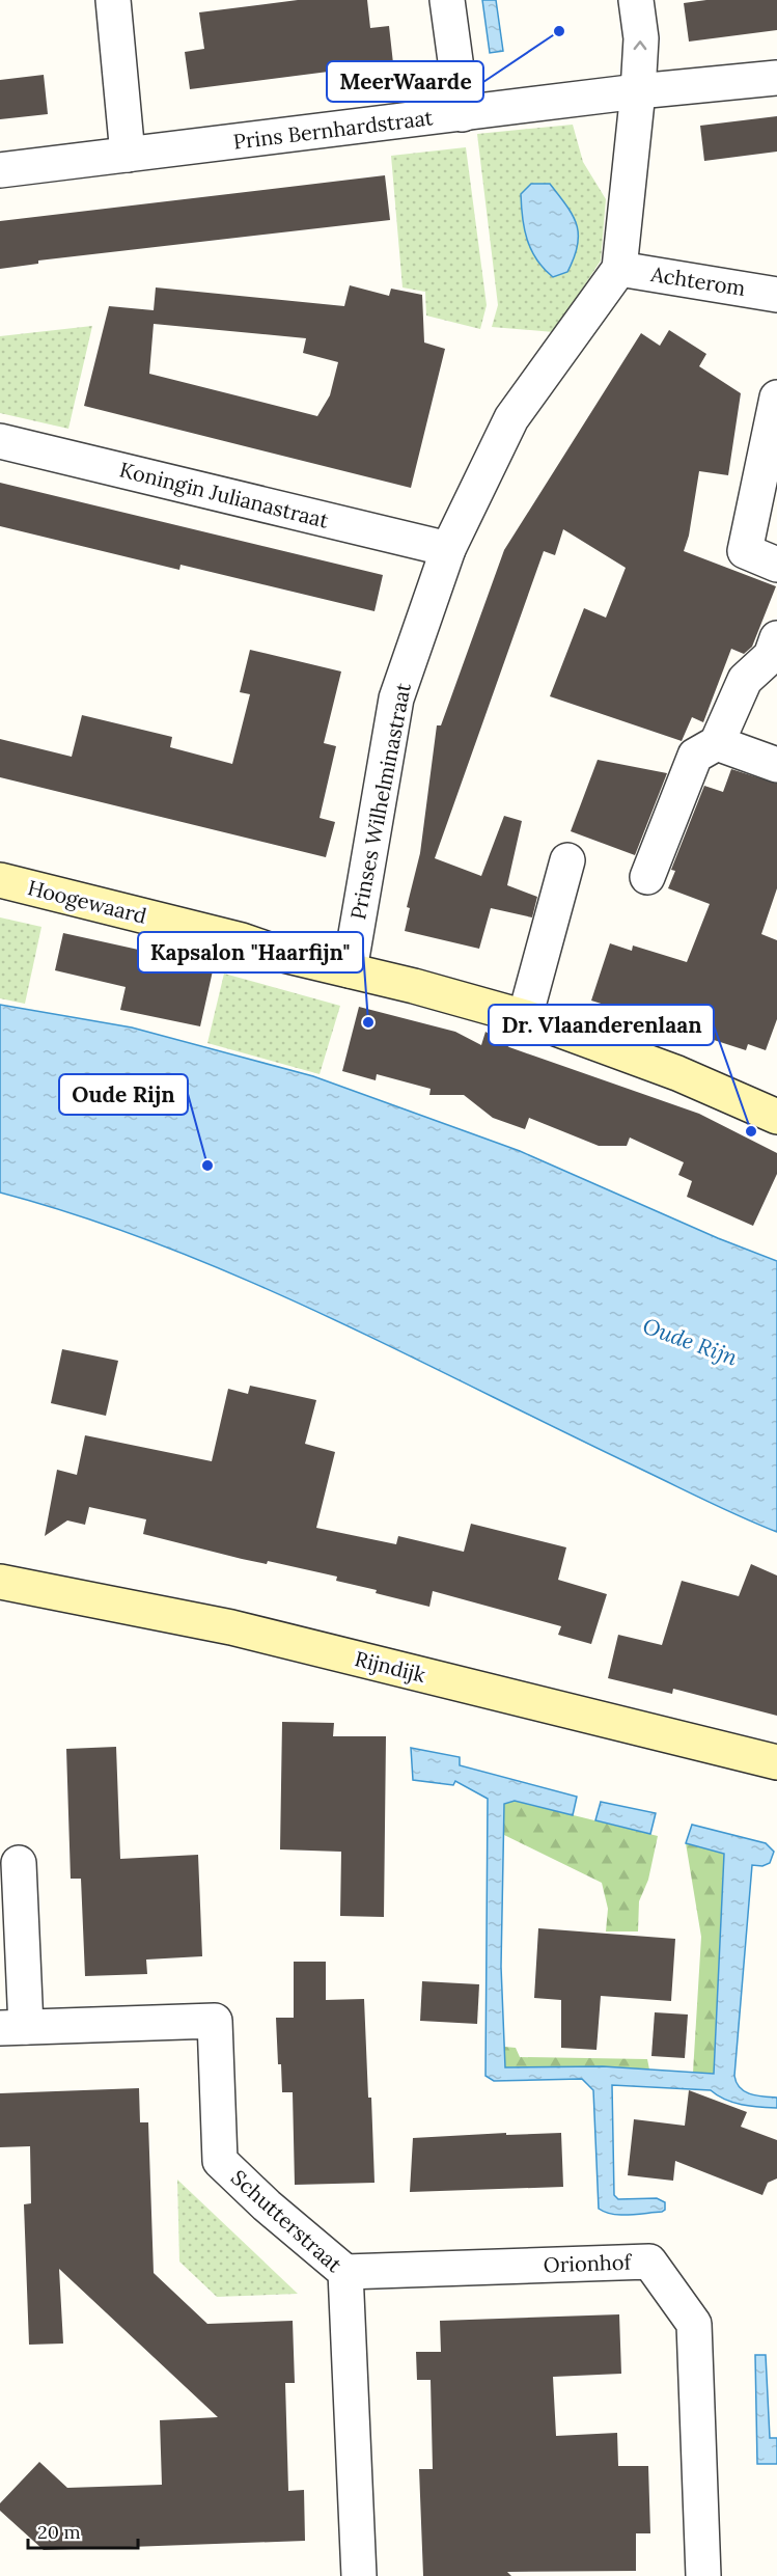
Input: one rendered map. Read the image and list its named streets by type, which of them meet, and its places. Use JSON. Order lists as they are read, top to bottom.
{
  "streets": {
    "street": [
      "Prins Bernhardstraat",
      "Achterom",
      "Koningin Julianastraat",
      "Prinses Wilhelminastraat",
      "Hoogewaard",
      "Rijndijk",
      "Schutterstraat",
      "Orionhof"
    ]
  },
  "crossings": [
    ["Prins Bernhardstraat", "Prinses Wilhelminastraat"],
    ["Achterom", "Prinses Wilhelminastraat"],
    ["Koningin Julianastraat", "Prinses Wilhelminastraat"],
    ["Prinses Wilhelminastraat", "Hoogewaard"],
    ["Schutterstraat", "Orionhof"]
  ],
  "water": ["Oude Rijn"],
  "places": [
    "MeerWaarde",
    "Kapsalon \"Haarfijn\"",
    "Dr. Vlaanderenlaan",
    "Oude Rijn"
  ],
  "scale_bar": "20 m"
}
